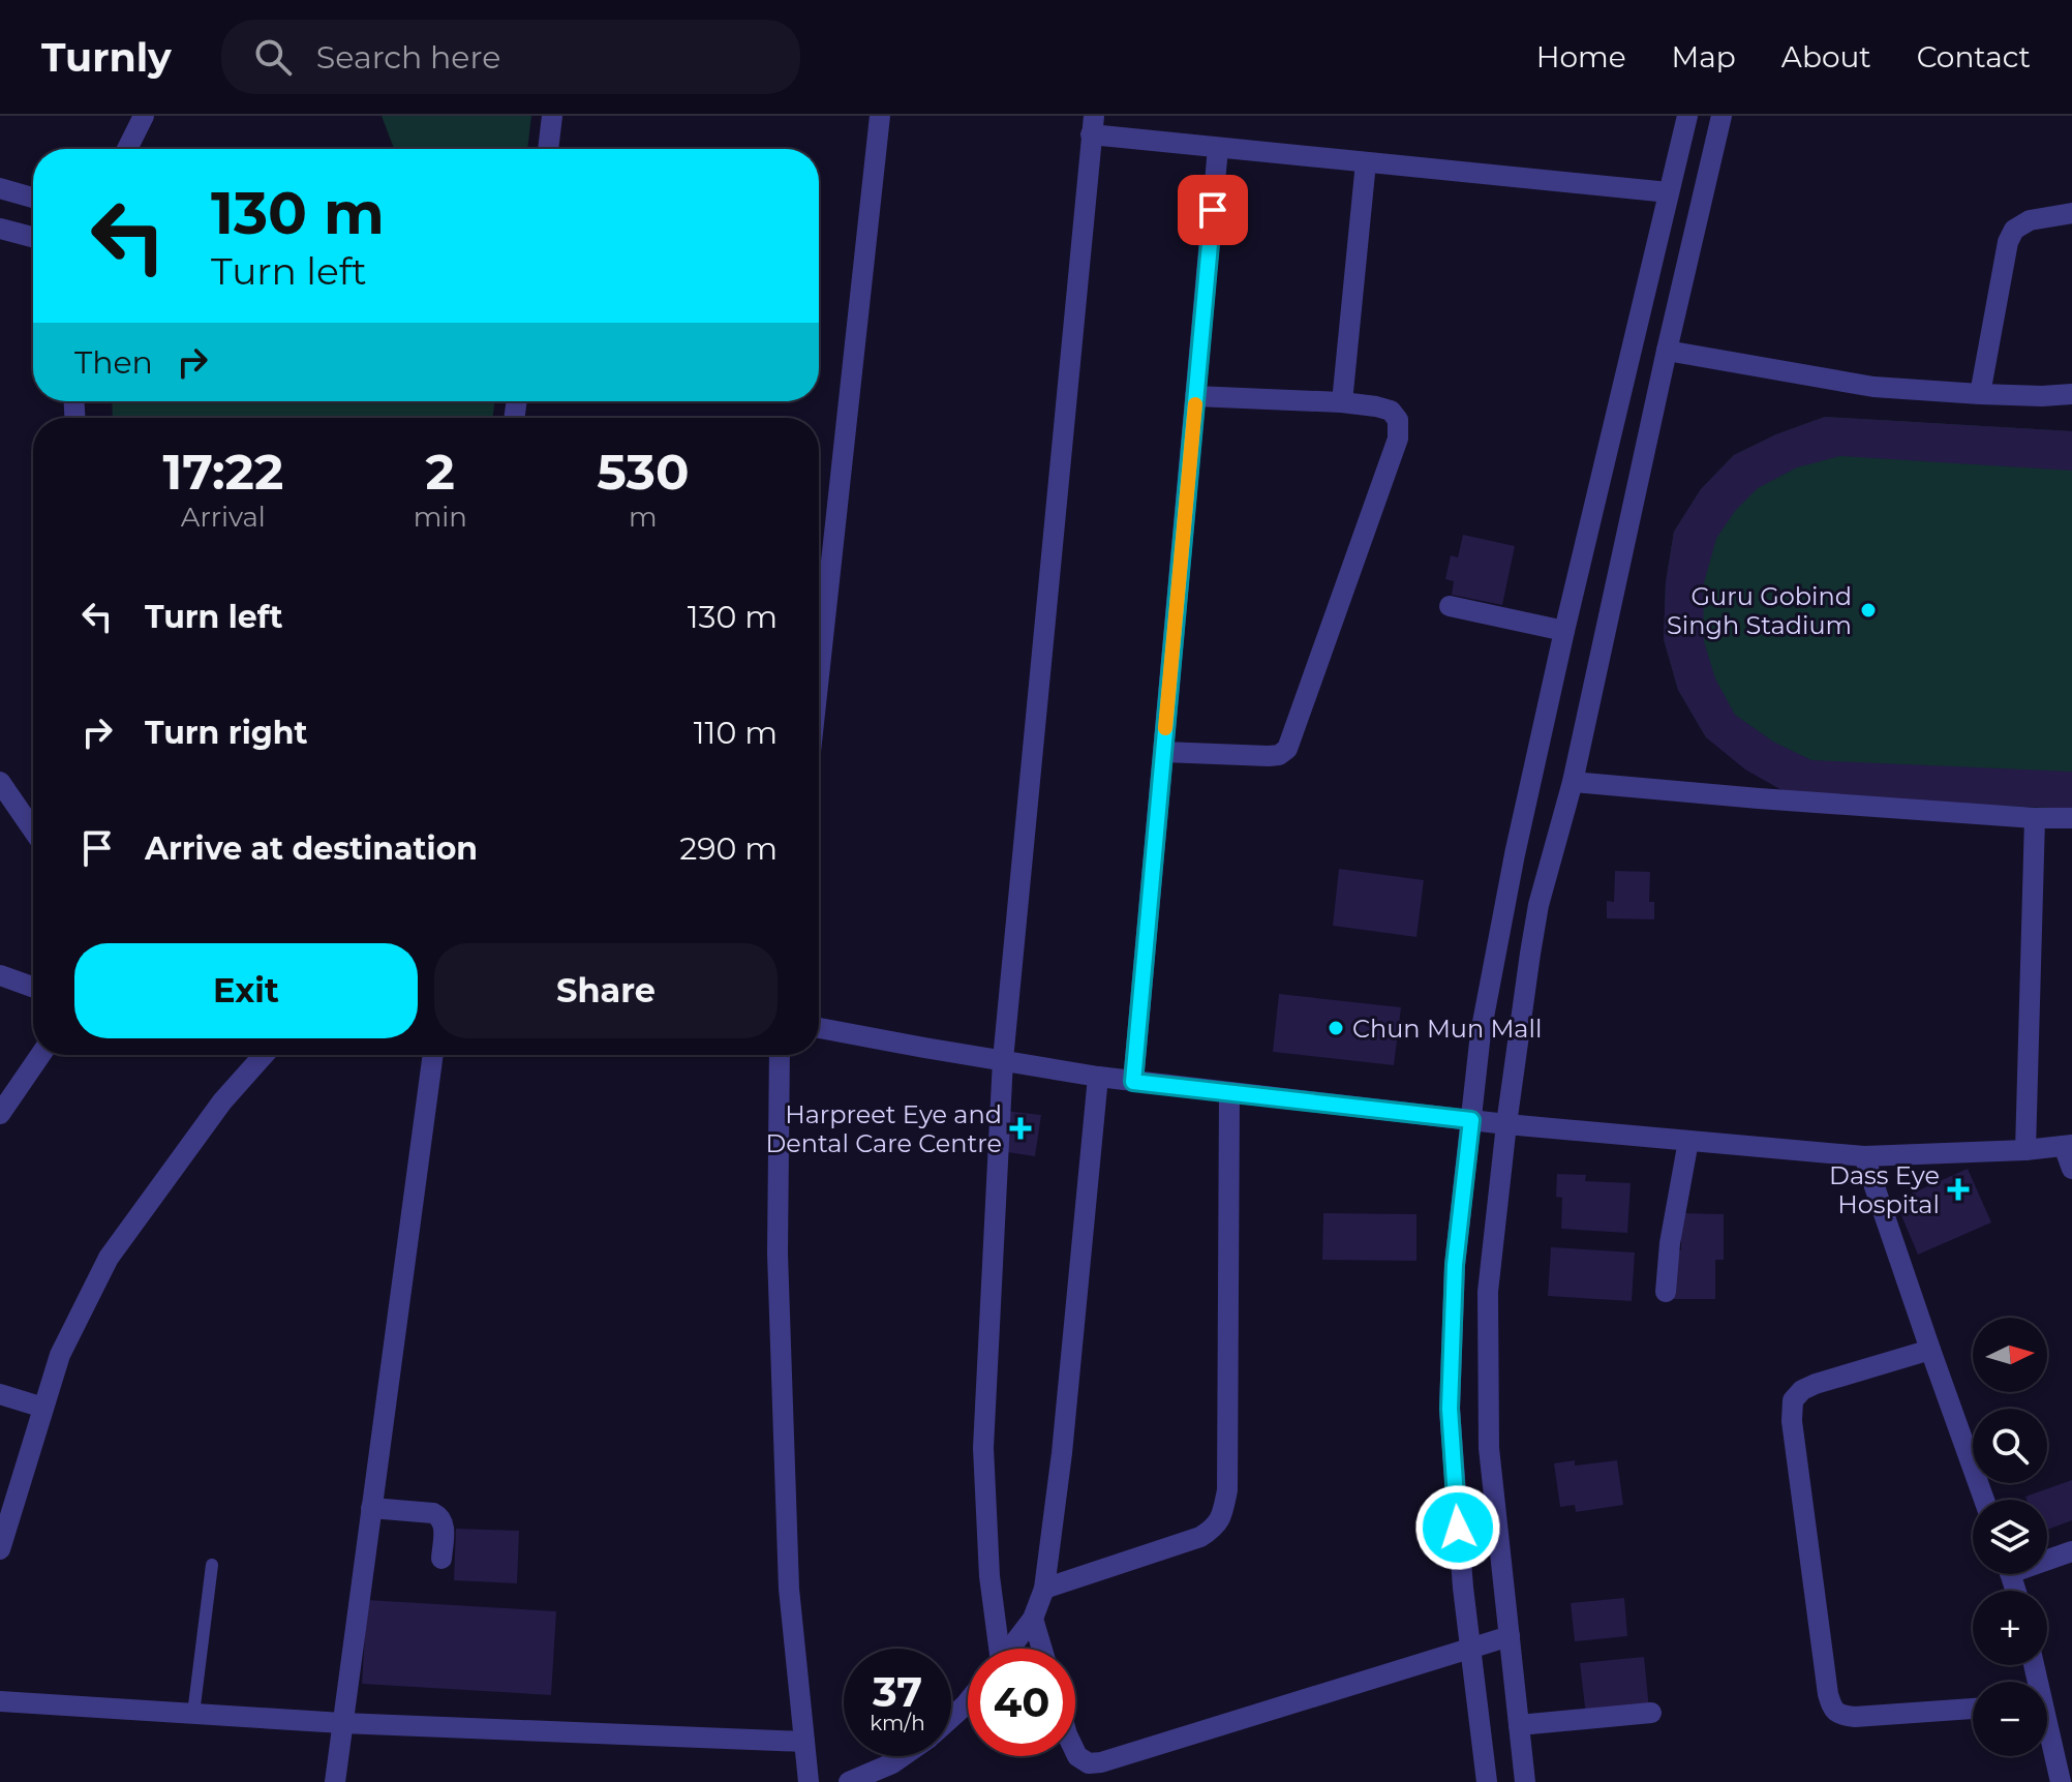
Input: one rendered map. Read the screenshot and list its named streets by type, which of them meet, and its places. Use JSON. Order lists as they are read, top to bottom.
{
  "places": {
    "other": ["Guru Gobind Singh Stadium", "Chun Mun Mall"],
    "health": ["Harpreet Eye and Dental Care Centre", "Dass Eye Hospital"]
  },
  "north": "right",
  "page": {
    "header": "Turnly",
    "search": "Search here",
    "nav": [
      "Home",
      "Map",
      "About",
      "Contact"
    ],
    "turn": ["130 m", "Turn left"],
    "then": "Then",
    "eta": [
      "17:22",
      "Arrival",
      "2",
      "min",
      "530",
      "m"
    ],
    "list": [
      {
        "name": "Turn left",
        "value": "130 m"
      },
      {
        "name": "Turn right",
        "value": "110 m"
      },
      {
        "name": "Arrive at destination",
        "value": "290 m"
      }
    ],
    "buttons": ["Exit", "Share"],
    "map_buttons": ["+", "−"],
    "speed": "37 km/h",
    "limit": "40"
  }
}
